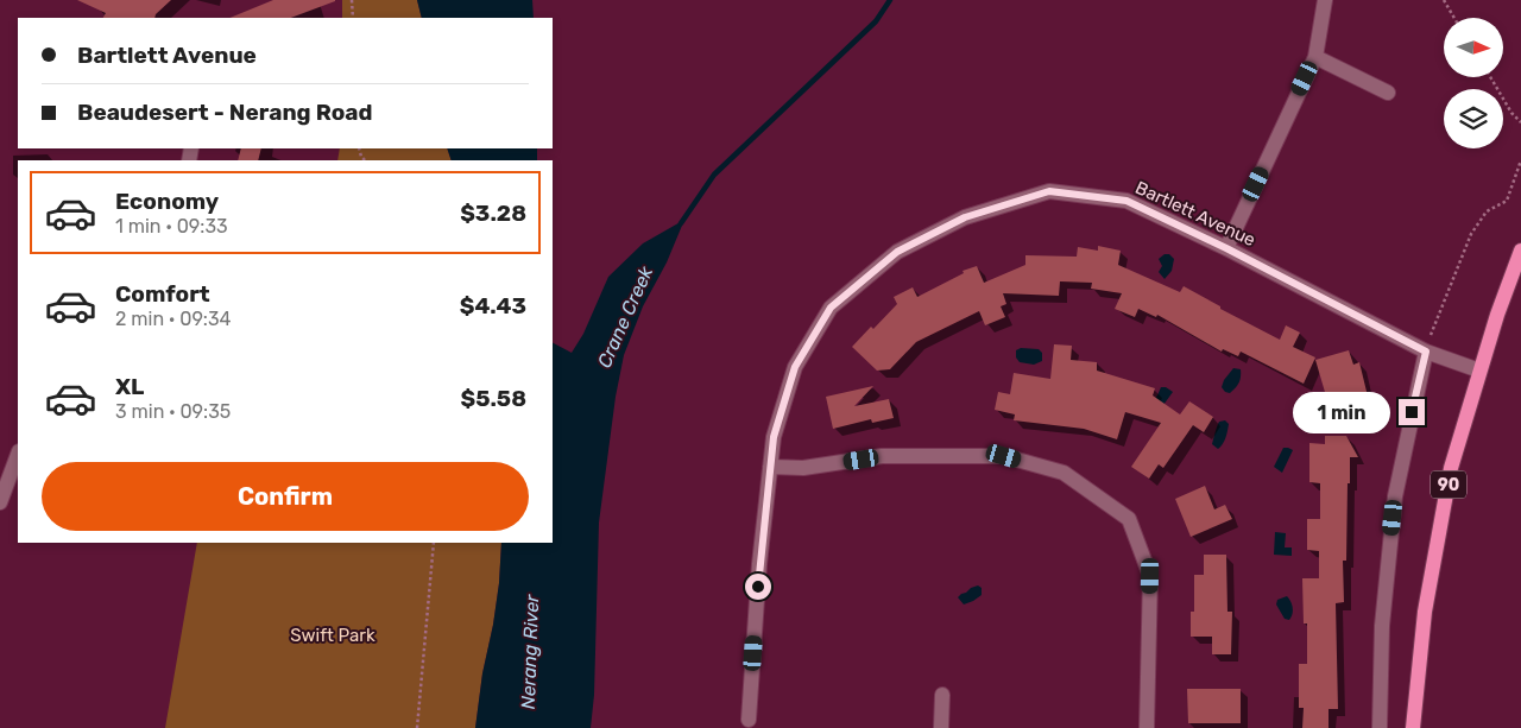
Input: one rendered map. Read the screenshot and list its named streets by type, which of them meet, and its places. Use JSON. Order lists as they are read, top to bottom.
{
  "streets": {
    "main road": ["90"],
    "street": ["Bartlett Avenue"]
  },
  "crossings": [
    ["Bartlett Avenue", "90"]
  ],
  "water": ["Crane Creek", "Nerang River"],
  "parks": ["Swift Park"],
  "north": "right",
  "page": {
    "banner": ["Bartlett Avenue", "Beaudesert - Nerang Road"],
    "list": [
      {
        "name": "Economy",
        "note": "1 min · 09:33",
        "value": "$3.28"
      },
      {
        "name": "Comfort",
        "note": "2 min · 09:34",
        "value": "$4.43"
      },
      {
        "name": "XL",
        "note": "3 min · 09:35",
        "value": "$5.58"
      }
    ],
    "bubble": "1 min",
    "buttons": "Confirm"
  }
}
